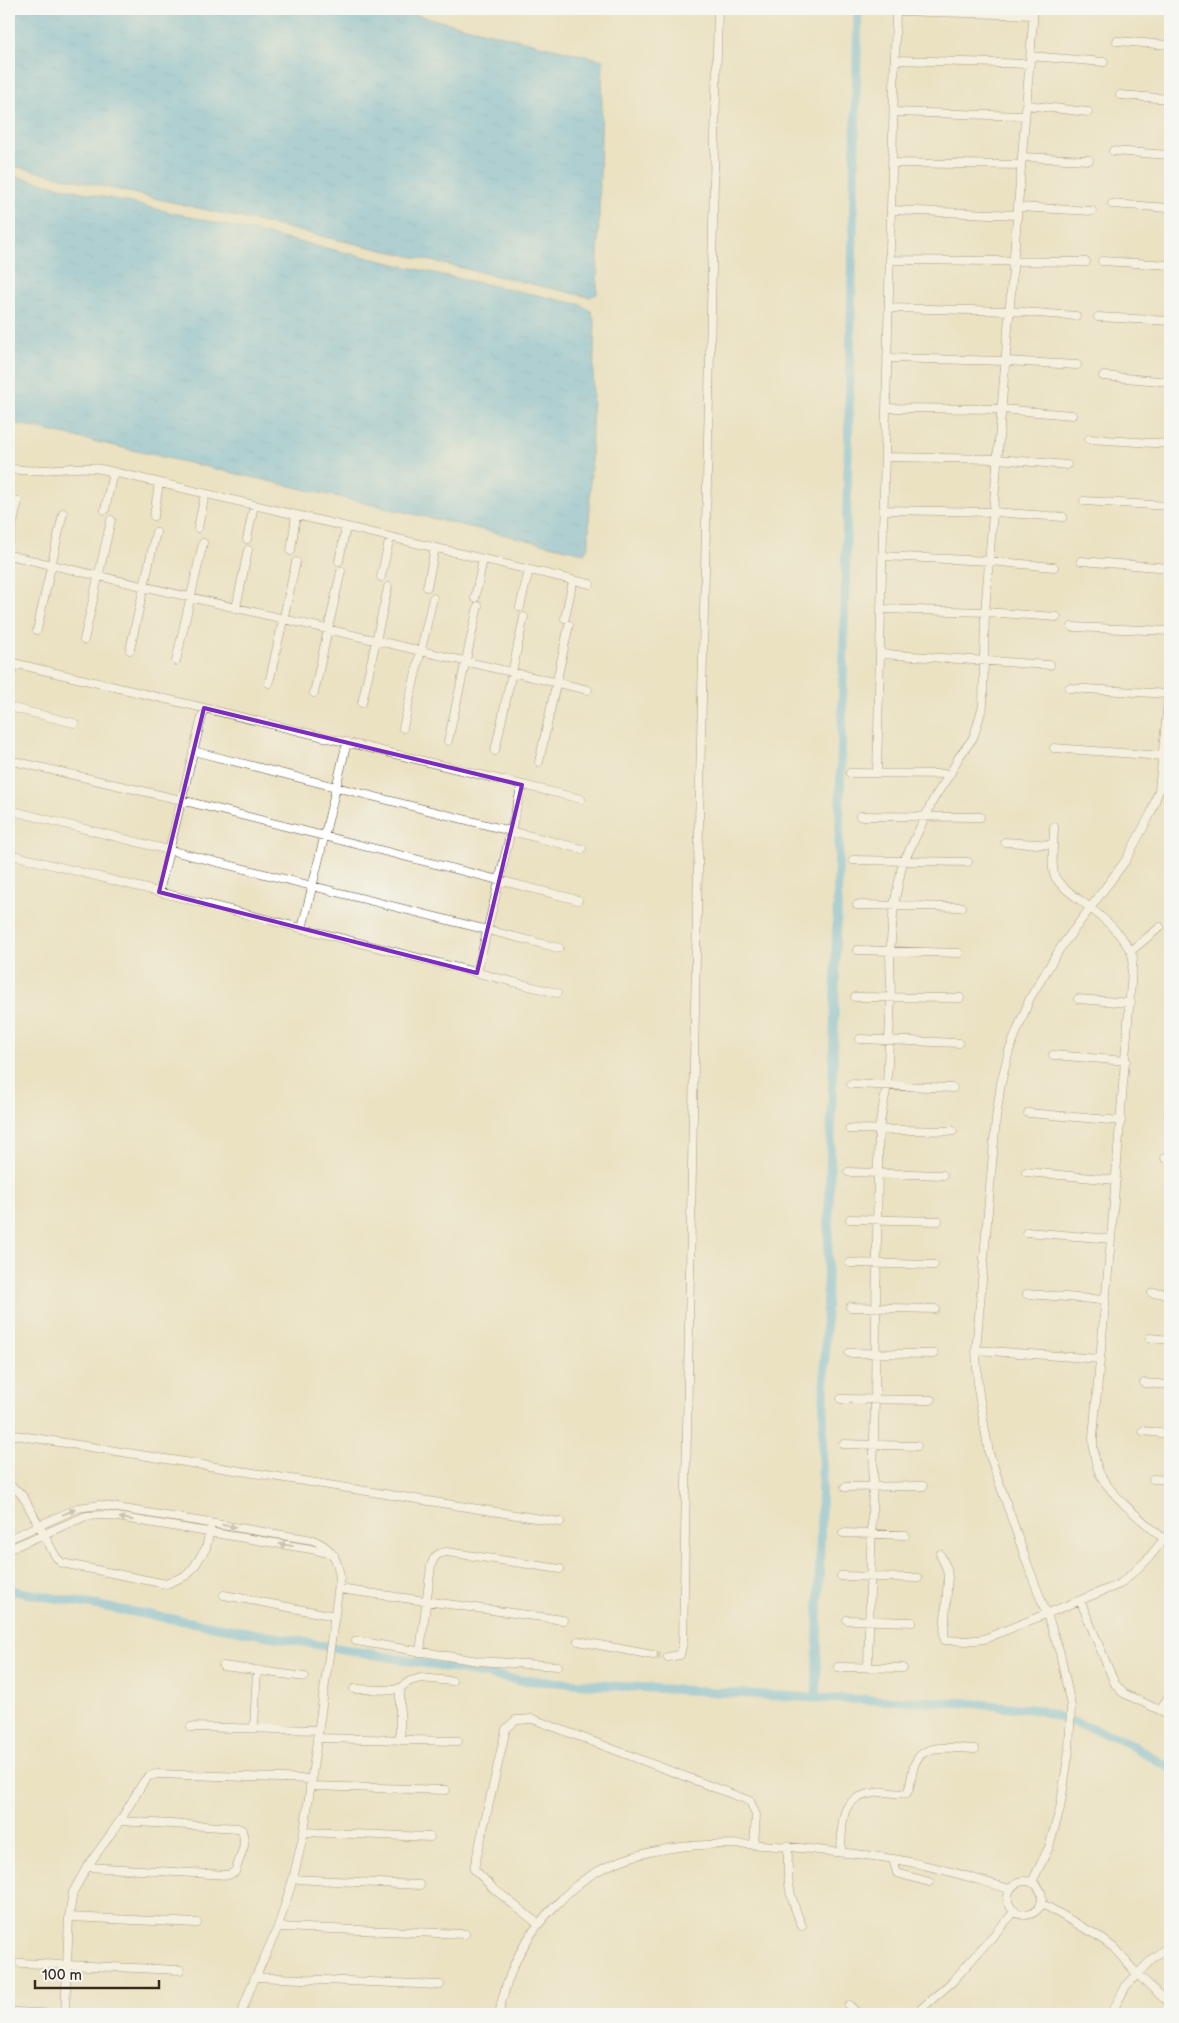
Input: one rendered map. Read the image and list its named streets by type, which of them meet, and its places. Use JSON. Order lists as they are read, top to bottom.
{
  "scale_bar": "100 m"
}
